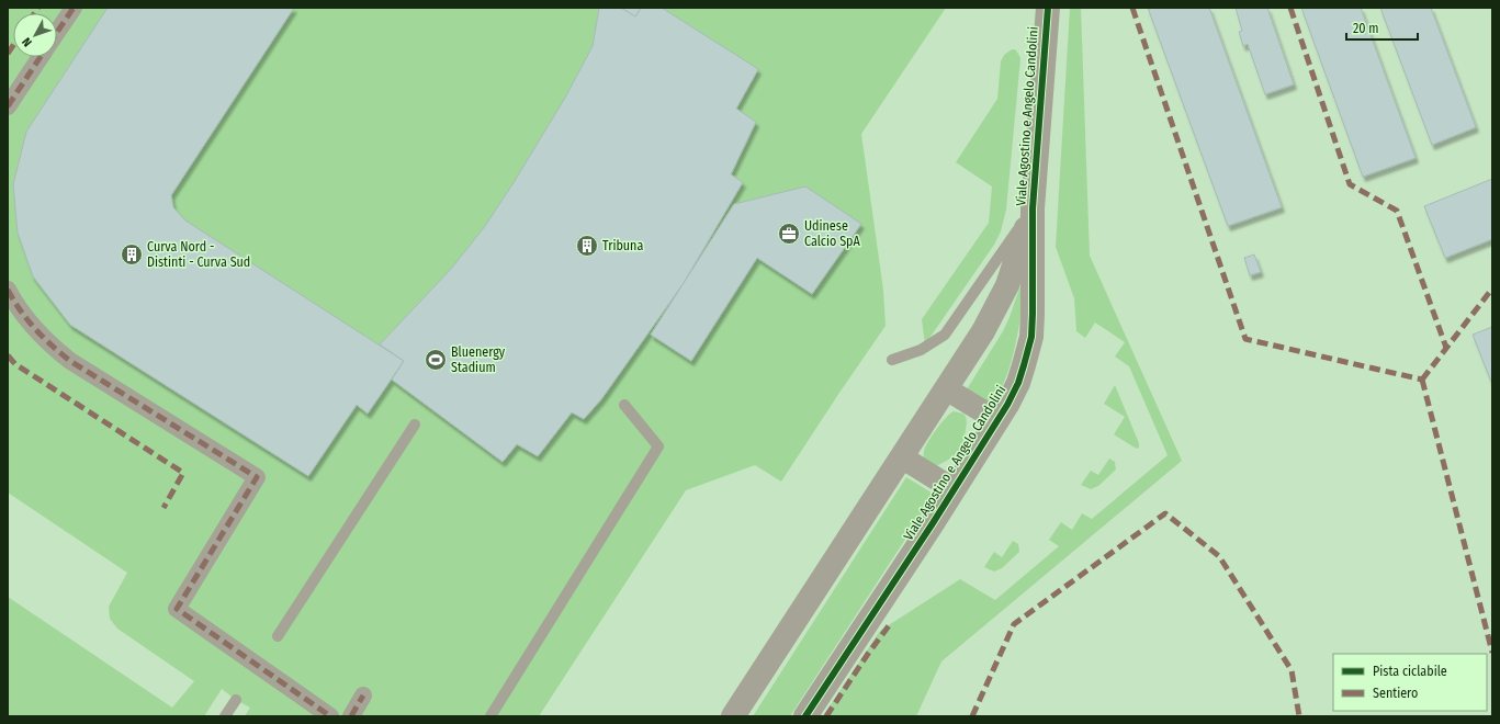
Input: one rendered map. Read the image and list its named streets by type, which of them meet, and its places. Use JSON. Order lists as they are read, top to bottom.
{
  "streets": {
    "street": ["Viale Agostino e Angelo Candolini"]
  },
  "places": {
    "office": ["Udinese Calcio SpA"],
    "building": ["Tribuna", "Curva Nord - Distinti - Curva Sud"],
    "sports": ["Bluenergy Stadium"]
  },
  "legend": ["Pista ciclabile", "Sentiero"],
  "scale_bar": "20 m",
  "north": "bottom left"
}
